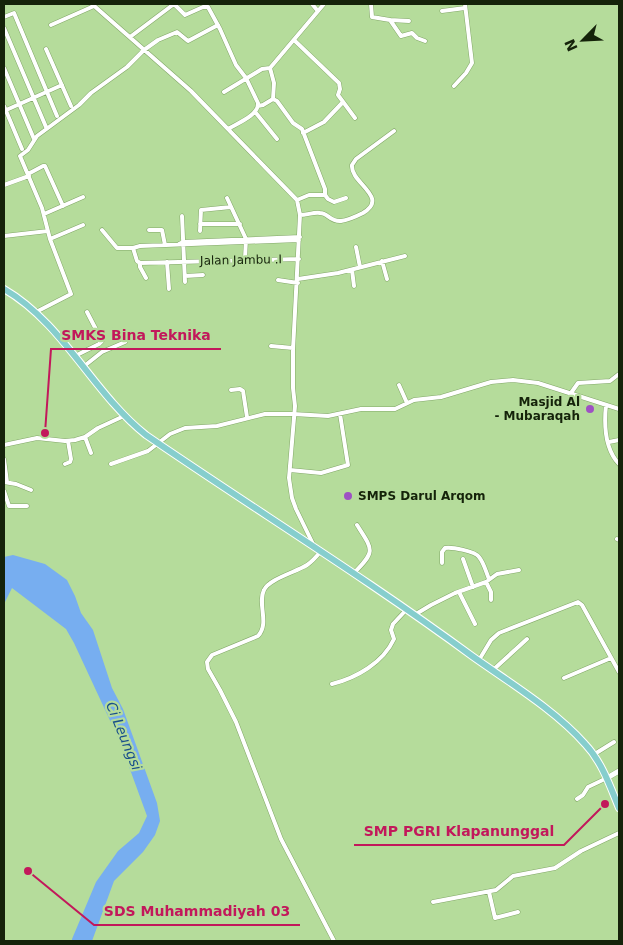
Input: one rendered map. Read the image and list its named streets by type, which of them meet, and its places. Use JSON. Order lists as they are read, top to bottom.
{
  "streets": {
    "street": ["Jalan Jambu .I"]
  },
  "water": ["Ci Leungsi"],
  "places": [
    "Masjid Al - Mubaraqah",
    "SMKS Bina Teknika",
    "SMPS Darul Arqom",
    "SMP PGRI Klapanunggal",
    "SDS Muhammadiyah 03"
  ],
  "north": "bottom left"
}
